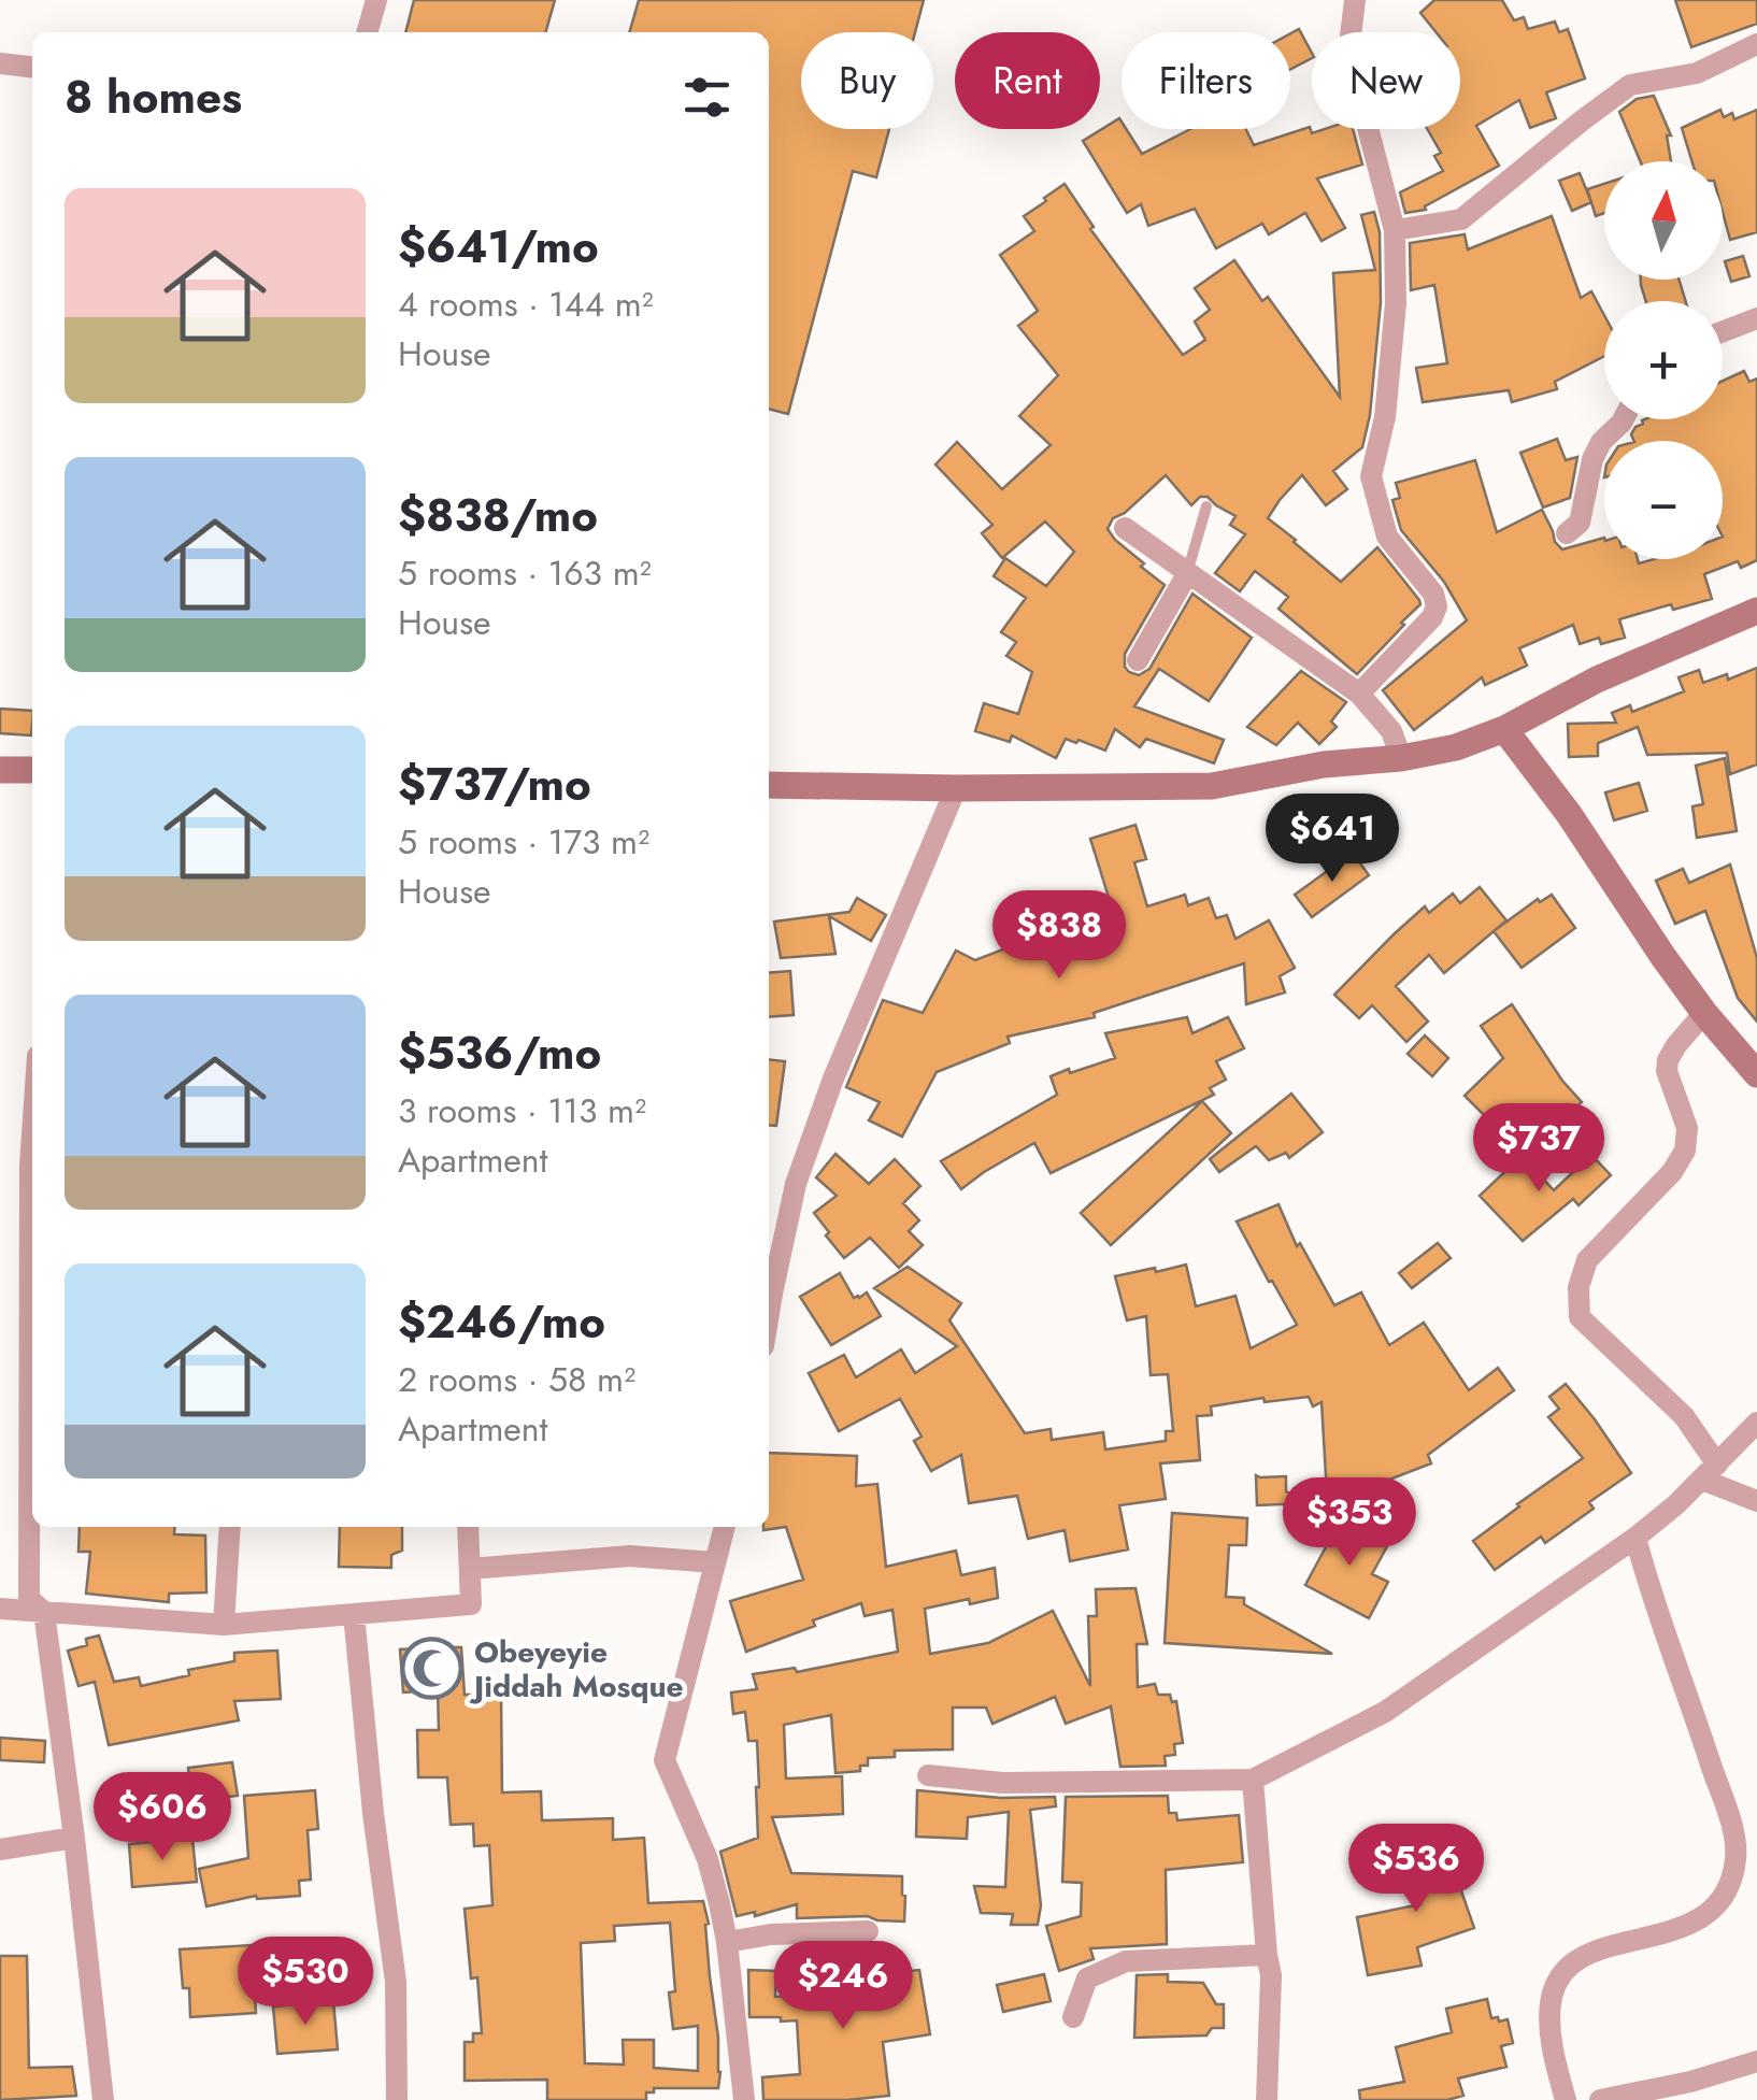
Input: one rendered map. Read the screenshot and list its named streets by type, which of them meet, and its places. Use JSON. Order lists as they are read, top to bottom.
{
  "places": {
    "mosque": ["Obeyeyie Jiddah Mosque"]
  },
  "north": "top",
  "page": {
    "chip": [
      "Buy",
      "Rent",
      "Filters",
      "New"
    ],
    "heading": "8 homes",
    "map_buttons": ["+", "−"],
    "list": [
      {
        "name": "$641/mo",
        "note": "4 rooms · 144 m² · House"
      },
      {
        "name": "$838/mo",
        "note": "5 rooms · 163 m² · House"
      },
      {
        "name": "$737/mo",
        "note": "5 rooms · 173 m² · House"
      },
      {
        "name": "$536/mo",
        "note": "3 rooms · 113 m² · Apartment"
      },
      {
        "name": "$246/mo",
        "note": "2 rooms · 58 m² · Apartment"
      }
    ],
    "price": [
      "$641",
      "$838",
      "$737",
      "$353",
      "$606",
      "$536",
      "$530",
      "$246"
    ]
  }
}
